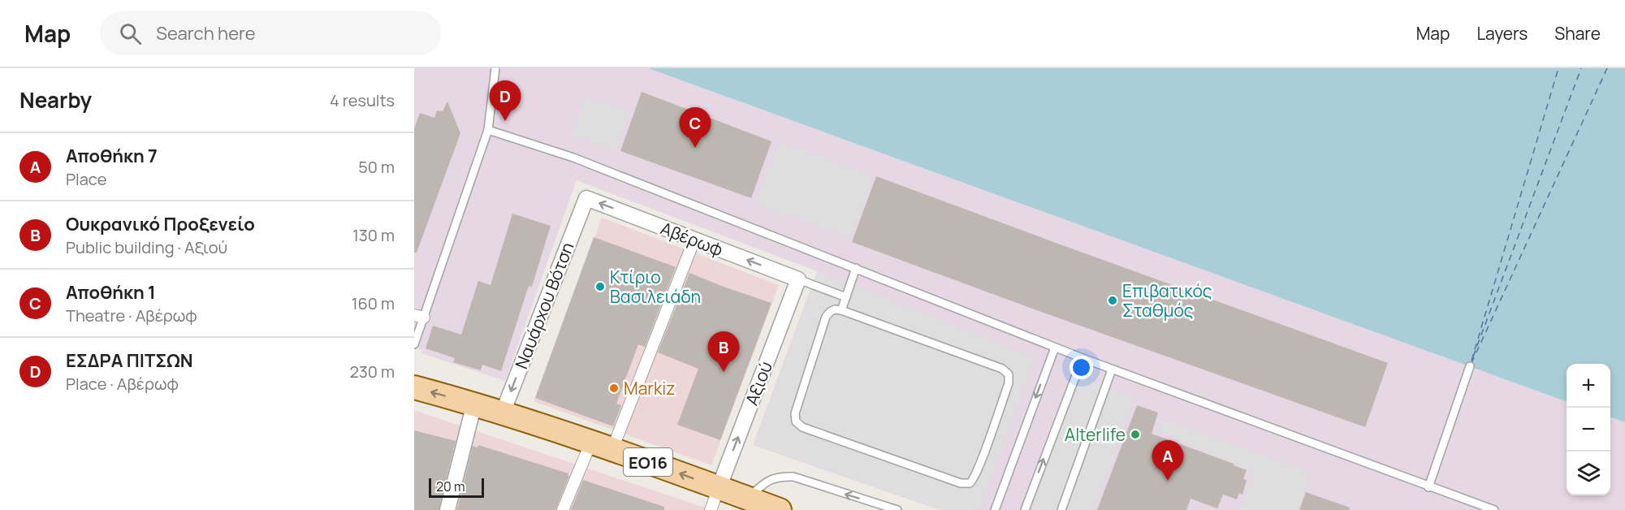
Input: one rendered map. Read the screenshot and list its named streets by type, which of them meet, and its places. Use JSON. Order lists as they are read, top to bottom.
{
  "streets": {
    "main road": ["ΕΟ16"],
    "street": ["Αβέρωφ", "Ναυάρχου Βότση", "Αξιού"]
  },
  "crossings": [
    ["Αβέρωφ", "Ναυάρχου Βότση"],
    ["Αβέρωφ", "Αξιού"],
    ["Ναυάρχου Βότση", "ΕΟ16"],
    ["Αξιού", "ΕΟ16"]
  ],
  "one_way": ["Αβέρωφ"],
  "places": [
    "Κτίριο Βασιλειάδη",
    "Επιβατικός Σταθμός",
    "Markiz",
    "Alterlife"
  ],
  "scale_bar": "20 m",
  "page": {
    "header": "Map",
    "search": "Search here",
    "nav": ["Map", "Layers", "Share"],
    "heading": ["Nearby", "4 results"],
    "pins": [
      "D",
      "C",
      "B",
      "A"
    ],
    "list": [
      {
        "mark": "A",
        "name": "Αποθήκη 7",
        "note": "Place",
        "value": "50 m"
      },
      {
        "mark": "B",
        "name": "Ουκρανικό Προξενείο",
        "note": "Public building · Αξιού",
        "value": "130 m"
      },
      {
        "mark": "C",
        "name": "Αποθήκη 1",
        "note": "Theatre · Αβέρωφ",
        "value": "160 m"
      },
      {
        "mark": "D",
        "name": "ΕΣΔΡΑ ΠΙΤΣΩΝ",
        "note": "Place · Αβέρωφ",
        "value": "230 m"
      }
    ],
    "map_buttons": ["+", "−"],
    "scale": "20 m"
  }
}
